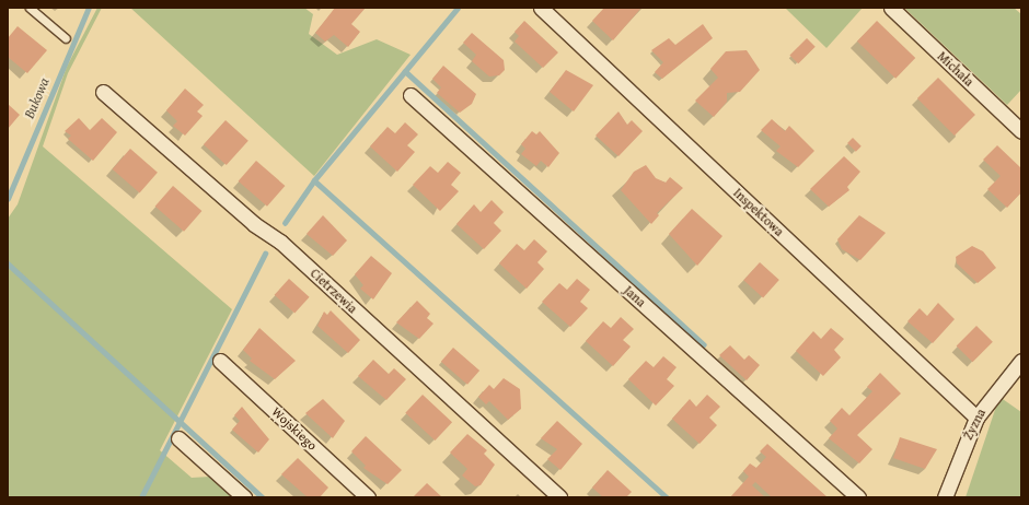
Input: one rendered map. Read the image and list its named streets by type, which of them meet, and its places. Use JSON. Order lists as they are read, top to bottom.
{
  "streets": {
    "street": [
      "Michała",
      "Inspektowa",
      "Cietrzewia",
      "Jana",
      "Żyzna",
      "Wojskiego"
    ]
  },
  "crossings": [
    ["Inspektowa", "Żyzna"]
  ],
  "water": ["Bukowa"]
}
